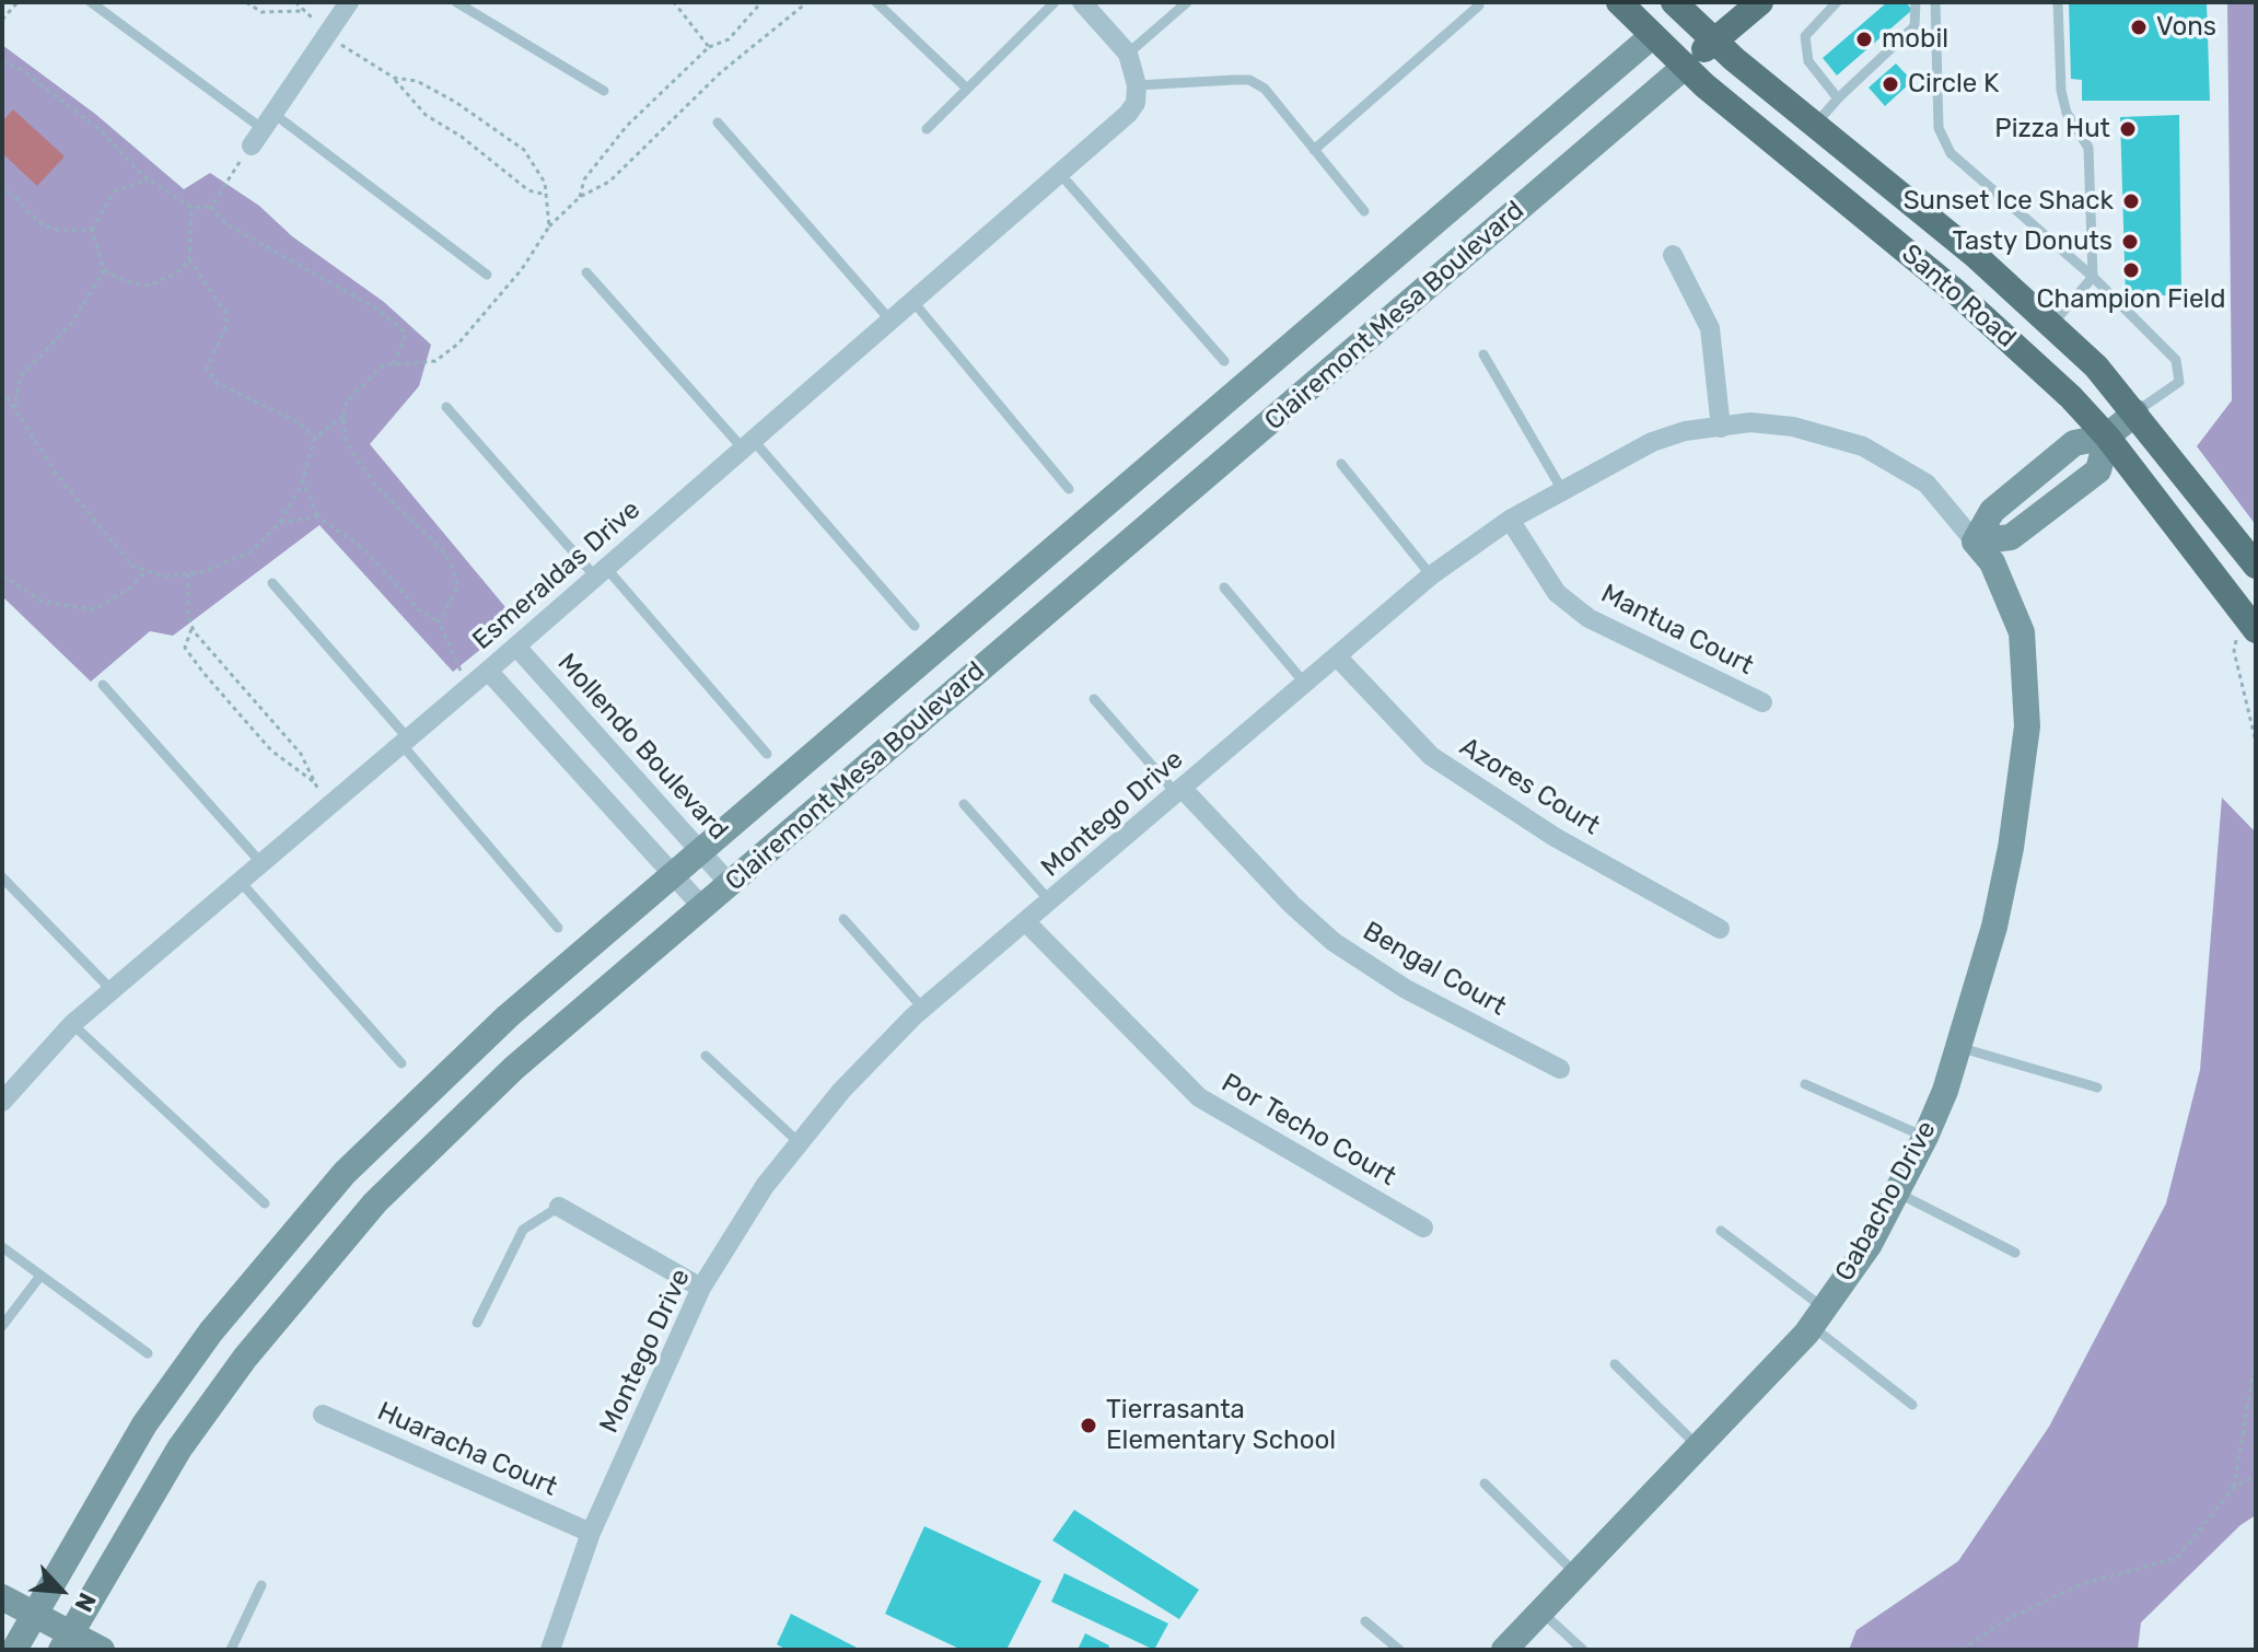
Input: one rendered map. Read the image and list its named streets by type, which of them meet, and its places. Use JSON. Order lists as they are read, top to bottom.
{
  "streets": {
    "main road": ["Santo Road", "Clairemont Mesa Boulevard", "Gabacho Drive"],
    "street": [
      "Esmeraldas Drive",
      "Mantua Court",
      "Mollendo Boulevard",
      "Azores Court",
      "Montego Drive",
      "Bengal Court",
      "Por Techo Court",
      "Huaracha Court"
    ]
  },
  "crossings": [
    ["Santo Road", "Clairemont Mesa Boulevard"],
    ["Clairemont Mesa Boulevard", "Mollendo Boulevard"],
    ["Esmeraldas Drive", "Mollendo Boulevard"],
    ["Mantua Court", "Montego Drive"],
    ["Azores Court", "Montego Drive"],
    ["Montego Drive", "Bengal Court"],
    ["Montego Drive", "Por Techo Court"],
    ["Montego Drive", "Gabacho Drive"],
    ["Montego Drive", "Huaracha Court"]
  ],
  "places": [
    "Vons",
    "mobil",
    "Circle K",
    "Pizza Hut",
    "Sunset Ice Shack",
    "Tasty Donuts",
    "Champion Field",
    "Tierrasanta Elementary School"
  ],
  "north": "bottom right"
}
